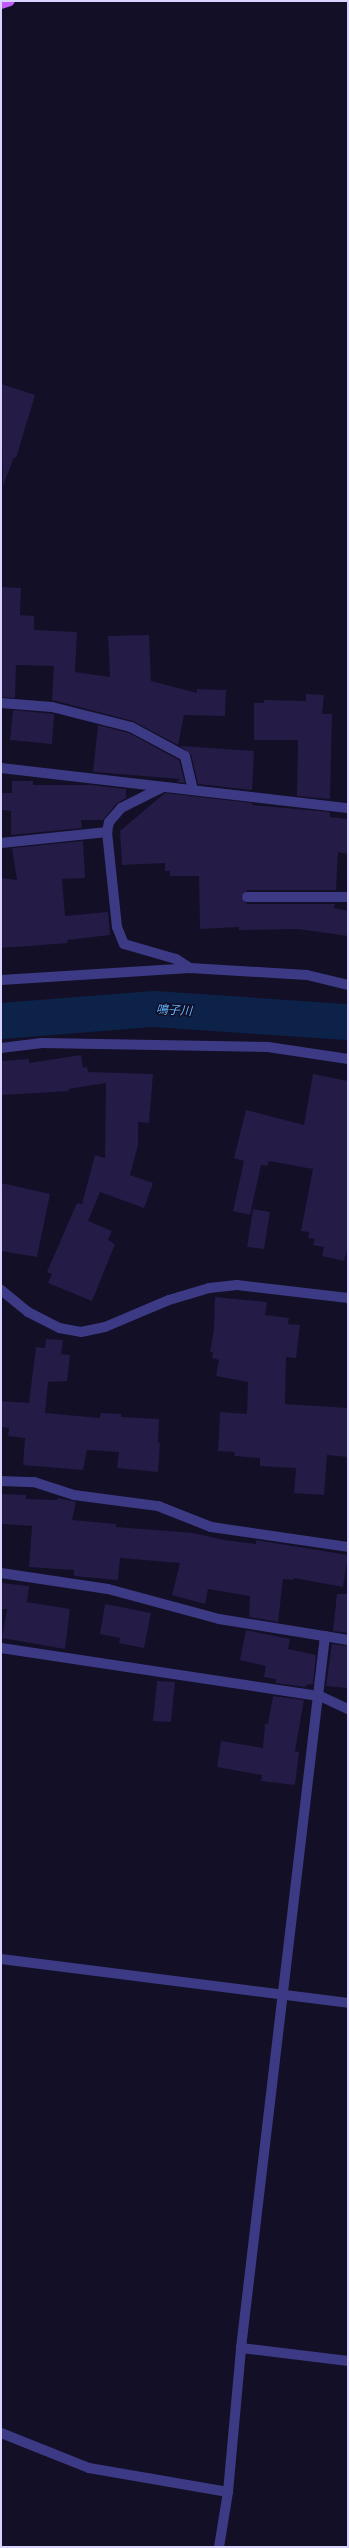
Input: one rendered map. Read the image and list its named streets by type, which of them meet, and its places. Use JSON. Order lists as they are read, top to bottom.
{
  "water": ["鳴子川"]
}
